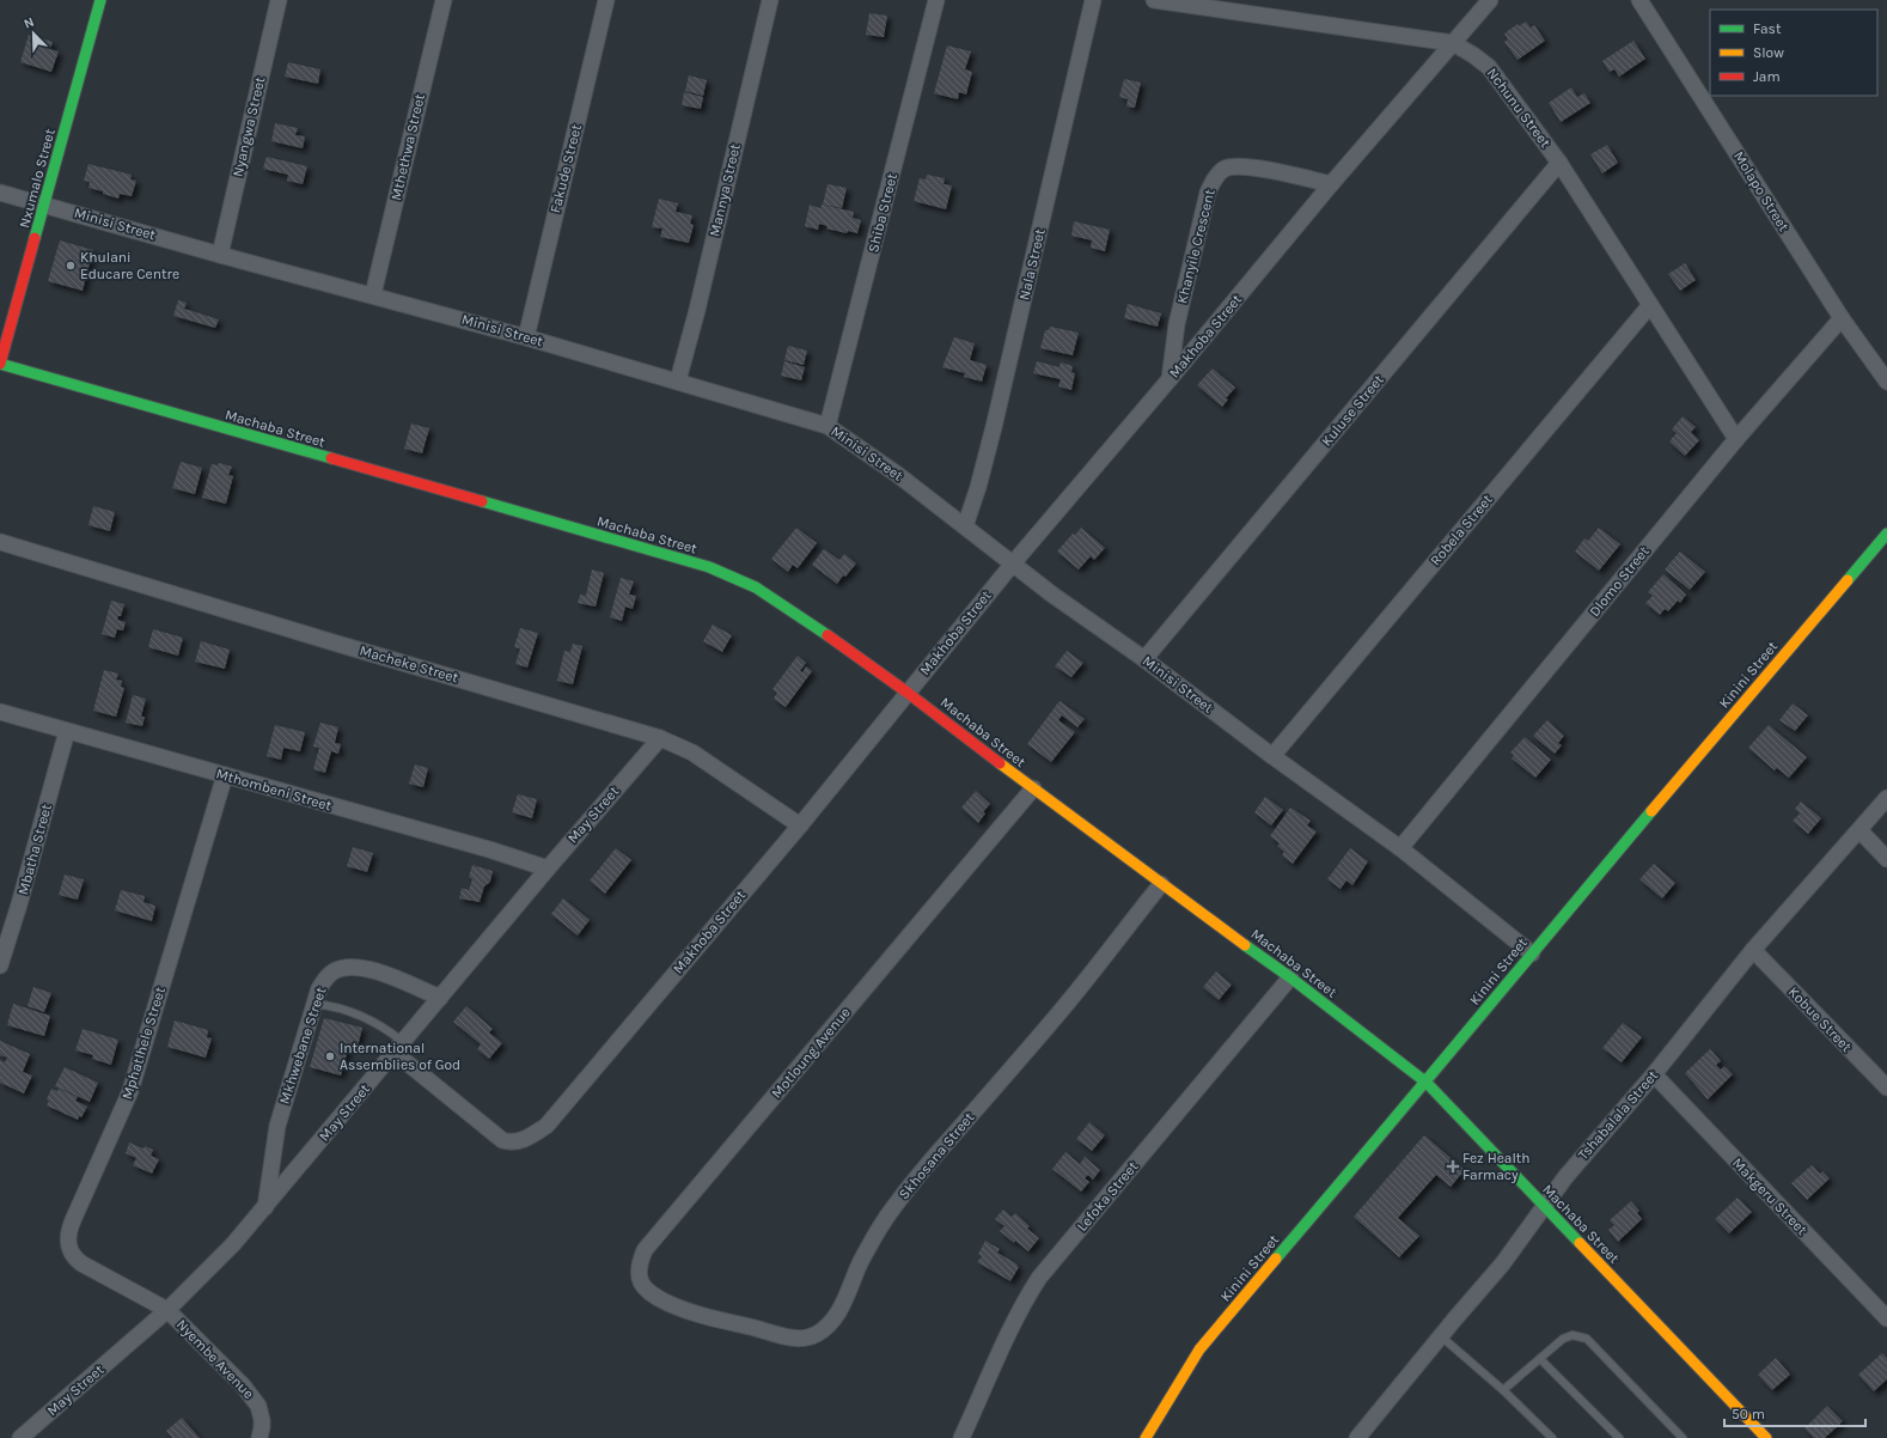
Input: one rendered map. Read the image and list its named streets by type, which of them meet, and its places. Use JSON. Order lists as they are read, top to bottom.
{
  "streets": {
    "street": [
      "Nchunu Street",
      "Nyangwa Street",
      "Mthethwa Street",
      "Fakude Street",
      "Nxumalo Street",
      "Mannya Street",
      "Molapo Street",
      "Shiba Street",
      "Minisi Street",
      "Khanyile Crescent",
      "Nala Street",
      "Makhoba Street",
      "Kuluse Street",
      "Machaba Street",
      "Robela Street",
      "Dlomo Street",
      "Macheke Street",
      "Kinini Street",
      "Mthombeni Street",
      "May Street",
      "Mbatha Street",
      "Kobue Street",
      "Mphatlhele Street",
      "Mkhwebane Street",
      "Motloung Avenue",
      "Tshabalala Street",
      "Skhosana Street",
      "Lefoka Street",
      "Makgeru Street",
      "Nyembe Avenue"
    ]
  },
  "crossings": [
    ["Nchunu Street", "Makhoba Street"],
    ["Nchunu Street", "Kuluse Street"],
    ["Nchunu Street", "Robela Street"],
    ["Nchunu Street", "Dlomo Street"],
    ["Nyangwa Street", "Minisi Street"],
    ["Mthethwa Street", "Minisi Street"],
    ["Fakude Street", "Minisi Street"],
    ["Nxumalo Street", "Minisi Street"],
    ["Nxumalo Street", "Machaba Street"],
    ["Mannya Street", "Minisi Street"],
    ["Molapo Street", "Dlomo Street"],
    ["Shiba Street", "Minisi Street"],
    ["Minisi Street", "Nala Street"],
    ["Minisi Street", "Makhoba Street"],
    ["Minisi Street", "Kuluse Street"],
    ["Minisi Street", "Robela Street"],
    ["Minisi Street", "Dlomo Street"],
    ["Minisi Street", "Kinini Street"],
    ["Khanyile Crescent", "Makhoba Street"],
    ["Makhoba Street", "Machaba Street"],
    ["Makhoba Street", "Macheke Street"],
    ["Makhoba Street", "May Street"],
    ["Machaba Street", "Kinini Street"],
    ["Machaba Street", "Motloung Avenue"],
    ["Machaba Street", "Tshabalala Street"],
    ["Machaba Street", "Skhosana Street"],
    ["Machaba Street", "Lefoka Street"],
    ["Macheke Street", "May Street"],
    ["Mthombeni Street", "May Street"],
    ["Mthombeni Street", "Mbatha Street"],
    ["Mthombeni Street", "Mphatlhele Street"],
    ["May Street", "Mphatlhele Street"],
    ["May Street", "Mkhwebane Street"],
    ["May Street", "Nyembe Avenue"],
    ["Kobue Street", "Tshabalala Street"],
    ["Mphatlhele Street", "Nyembe Avenue"],
    ["Motloung Avenue", "Skhosana Street"],
    ["Tshabalala Street", "Makgeru Street"]
  ],
  "places": {
    "other": ["Khulani Educare Centre", "International Assemblies of God"],
    "health": ["Fez Health Farmacy"]
  },
  "legend": ["Fast", "Slow", "Jam"],
  "scale_bar": "50 m",
  "north": "top left"
}
